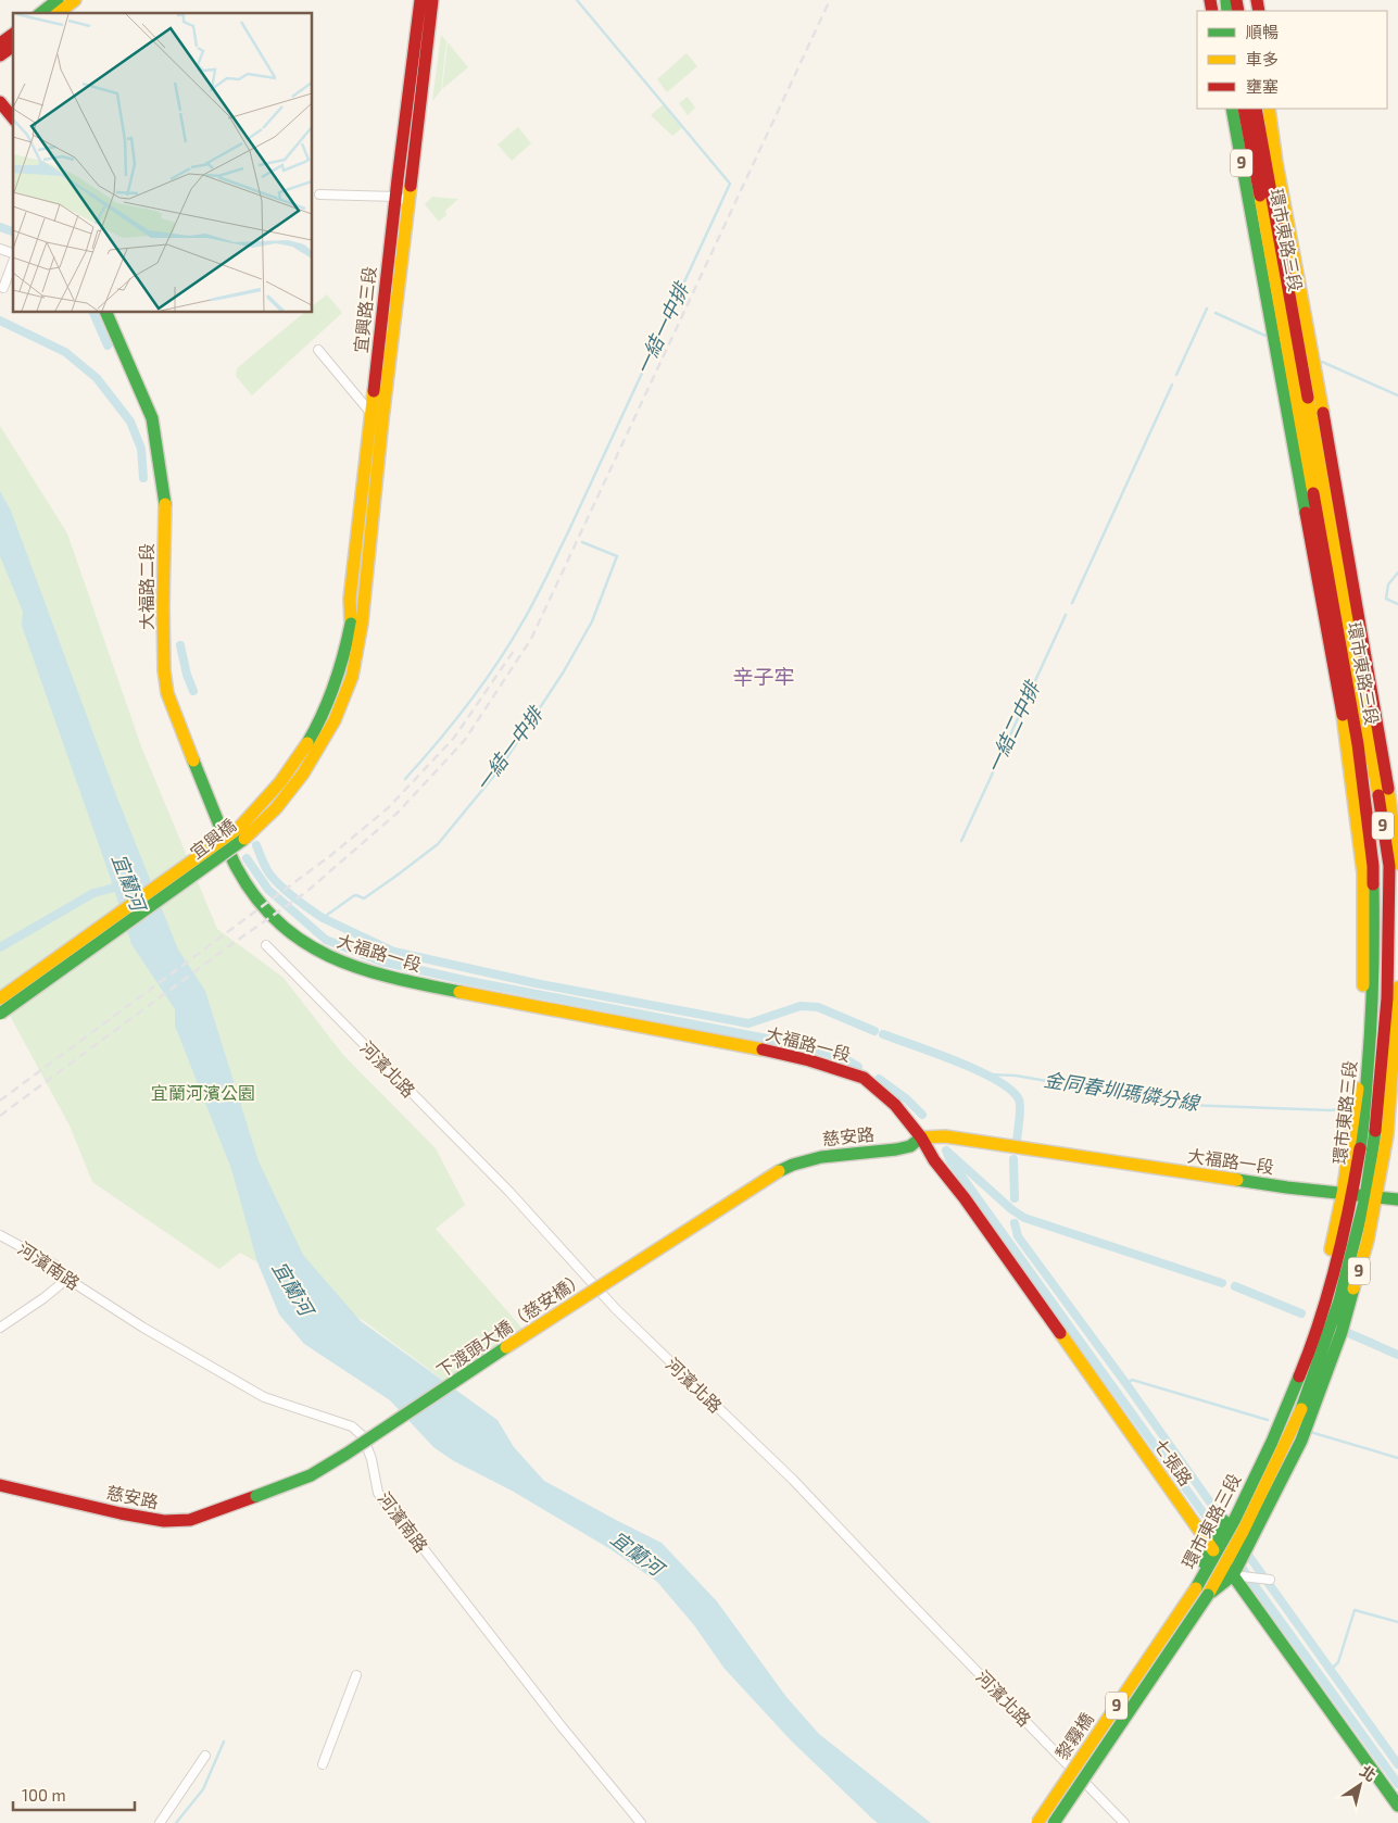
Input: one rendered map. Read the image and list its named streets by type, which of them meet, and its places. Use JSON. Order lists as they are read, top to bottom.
{
  "streets": {
    "main road": [
      "9",
      "環市東路三段",
      "宜興路三段",
      "大福路二段",
      "宜興橋",
      "大福路一段",
      "慈安路",
      "下渡頭大橋（慈安橋）",
      "七張路",
      "黎霧橋"
    ],
    "street": ["河濱北路", "河濱南路"]
  },
  "crossings": [
    ["環市東路三段", "大福路一段"],
    ["環市東路三段", "七張路"],
    ["環市東路三段", "黎霧橋"],
    ["宜興路三段", "宜興橋"],
    ["大福路二段", "大福路一段"],
    ["大福路一段", "慈安路"],
    ["大福路一段", "七張路"],
    ["慈安路", "下渡頭大橋（慈安橋）"],
    ["慈安路", "七張路"]
  ],
  "districts": ["辛子牢"],
  "water": [
    "一結一中排",
    "一結二中排",
    "宜蘭河",
    "金同春圳瑪僯分線"
  ],
  "parks": ["宜蘭河濱公園"],
  "legend": ["順暢", "車多", "壅塞"],
  "scale_bar": "100 m",
  "north": "top right"
}
